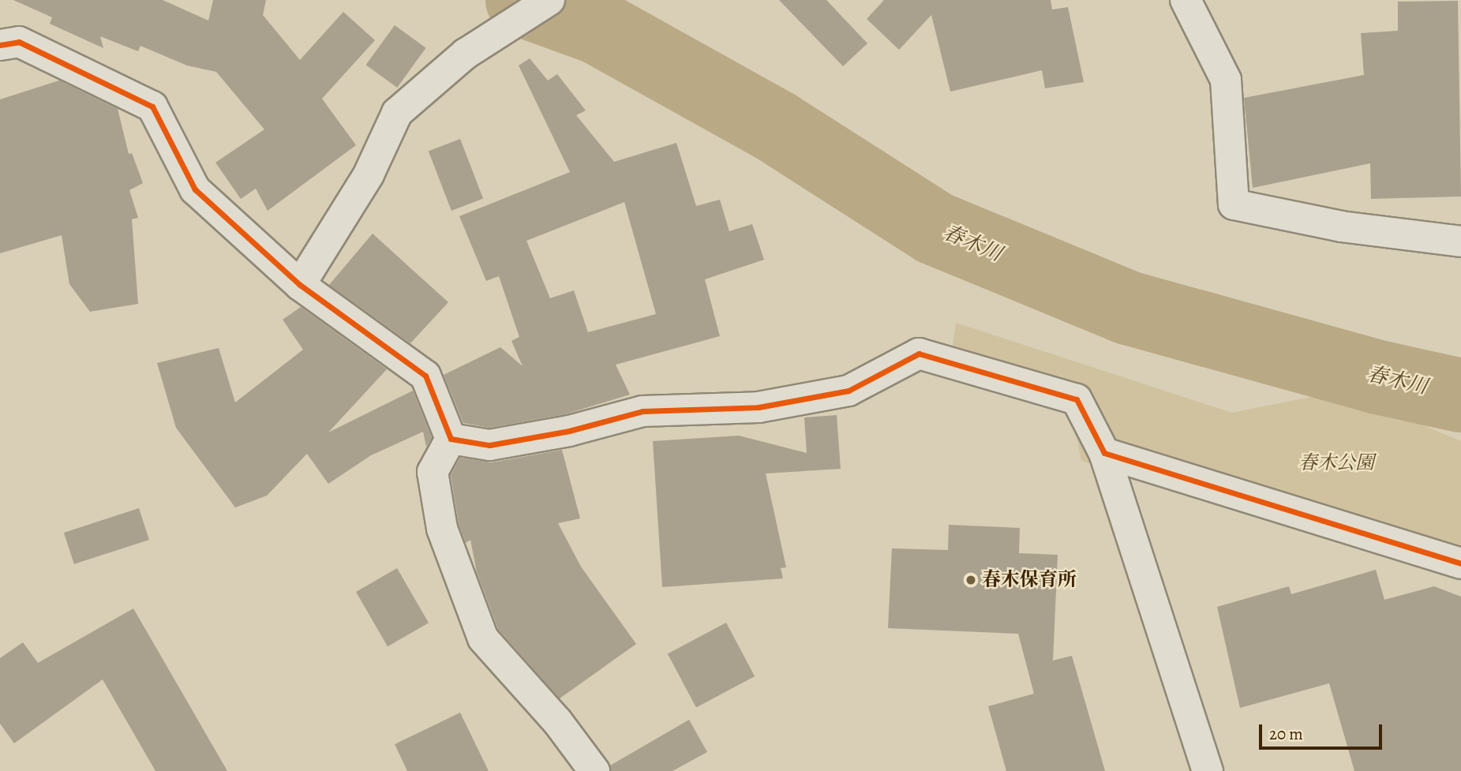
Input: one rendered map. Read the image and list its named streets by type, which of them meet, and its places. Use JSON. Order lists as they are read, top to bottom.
{
  "water": ["春木川"],
  "parks": ["春木公園"],
  "places": ["春木保育所"],
  "scale_bar": "20 m"
}
